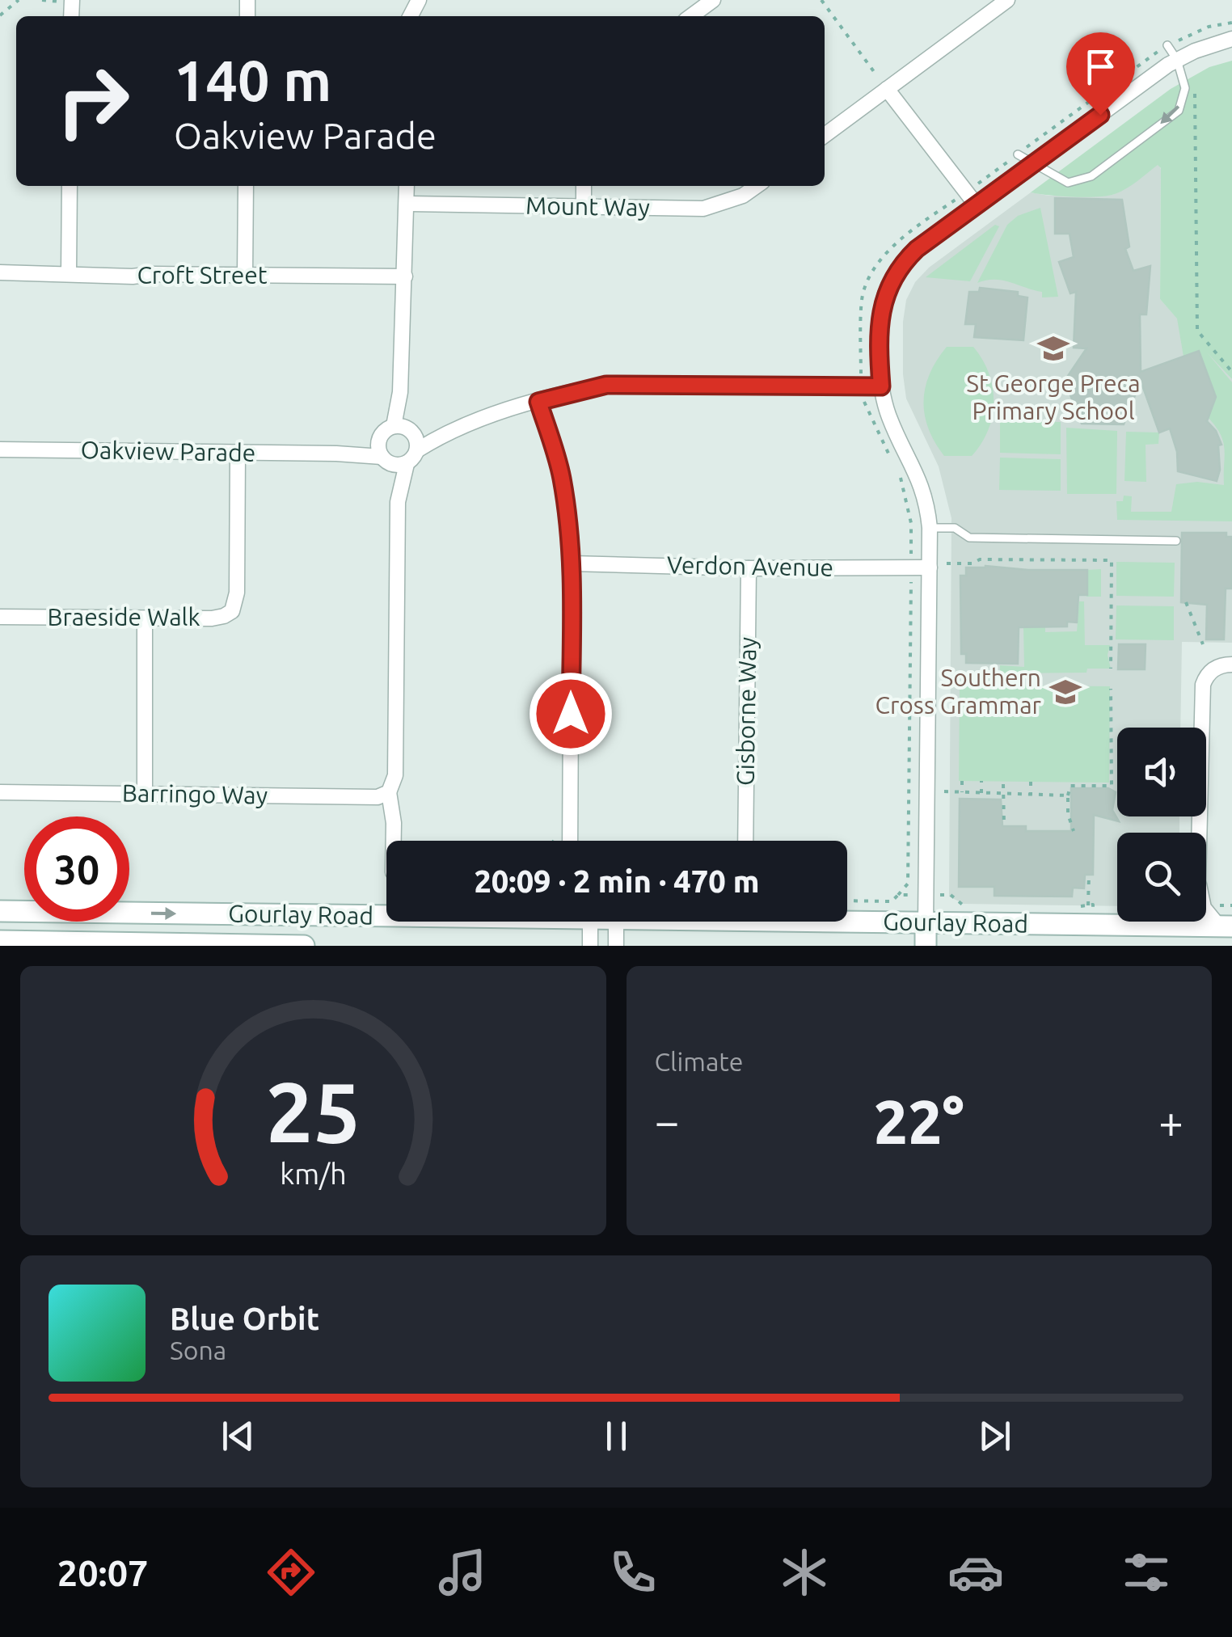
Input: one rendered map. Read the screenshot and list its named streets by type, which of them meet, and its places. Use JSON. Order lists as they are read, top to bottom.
{
  "streets": {
    "main road": ["Gourlay Road"],
    "street": [
      "Mount Way",
      "Croft Street",
      "Oakview Parade",
      "Verdon Avenue",
      "Braeside Walk",
      "Gisborne Way",
      "Barringo Way"
    ]
  },
  "crossings": [
    ["Oakview Parade", "Braeside Walk"],
    ["Verdon Avenue", "Gisborne Way"]
  ],
  "places": {
    "school or university": ["St George Preca Primary School", "Southern Cross Grammar"]
  },
  "page": {
    "turn": ["140 m", "Oakview Parade"],
    "limit": "30",
    "trip": "20:09 · 2 min · 470 m",
    "tile": "Climate",
    "heat": ["−", "22°", "+"],
    "song": ["Blue Orbit", "Sona"],
    "tabs": "20:07",
    "gauge": ["25", "km/h"]
  }
}
